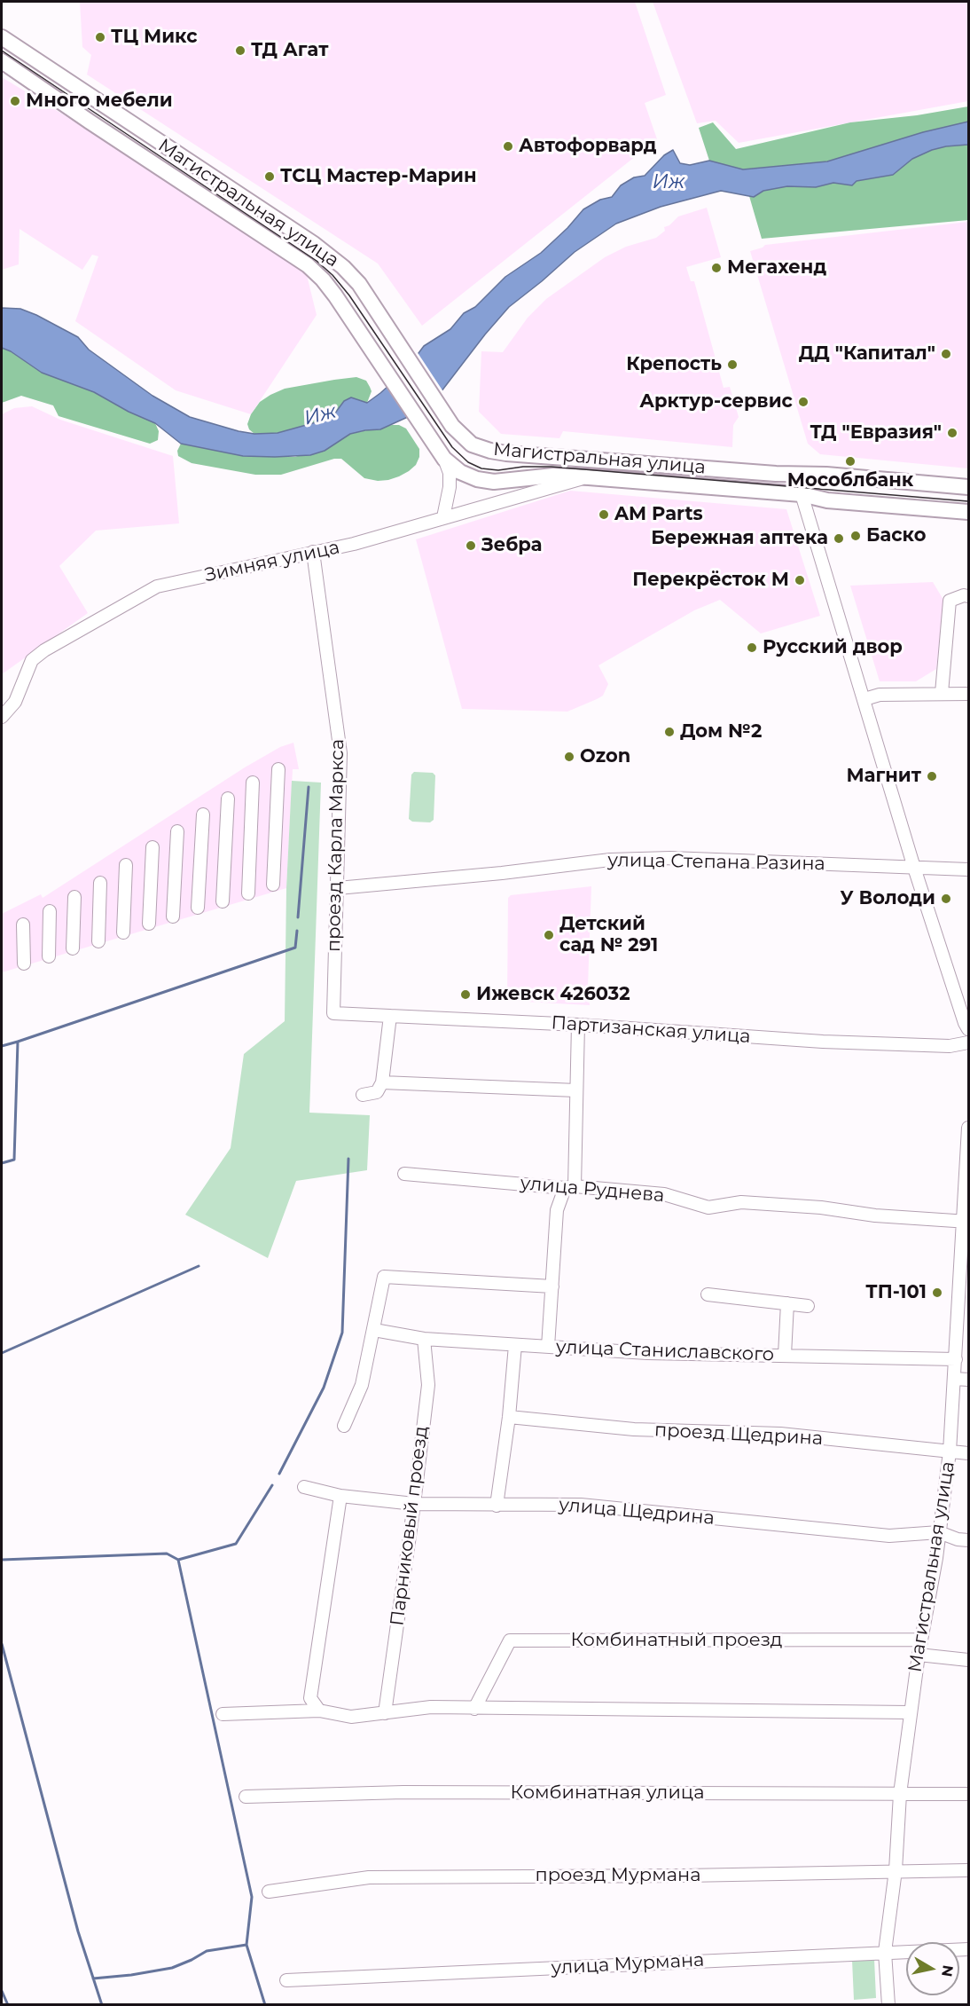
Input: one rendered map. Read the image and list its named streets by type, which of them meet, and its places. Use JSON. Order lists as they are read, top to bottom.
{
  "streets": {
    "main road": ["Магистральная улица"],
    "street": [
      "Зимняя улица",
      "проезд Карла Маркса",
      "улица Степана Разина",
      "Партизанская улица",
      "улица Руднева",
      "улица Станиславского",
      "проезд Щедрина",
      "улица Щедрина",
      "Парниковый проезд",
      "Комбинатный проезд",
      "Комбинатная улица",
      "проезд Мурмана",
      "улица Мурмана"
    ]
  },
  "crossings": [
    ["Магистральная улица", "Зимняя улица"],
    ["Магистральная улица", "улица Руднева"],
    ["Магистральная улица", "улица Станиславского"],
    ["Магистральная улица", "проезд Щедрина"],
    ["Магистральная улица", "улица Щедрина"],
    ["Магистральная улица", "Комбинатный проезд"],
    ["Магистральная улица", "Комбинатная улица"],
    ["Магистральная улица", "проезд Мурмана"],
    ["Магистральная улица", "улица Мурмана"],
    ["Зимняя улица", "проезд Карла Маркса"],
    ["проезд Карла Маркса", "улица Степана Разина"],
    ["проезд Карла Маркса", "Партизанская улица"],
    ["улица Станиславского", "Парниковый проезд"],
    ["улица Щедрина", "Парниковый проезд"]
  ],
  "water": ["Иж"],
  "places": [
    "ТЦ Микс",
    "ТД Агат",
    "Много мебели",
    "Автофорвард",
    "ТСЦ Мастер-Марин",
    "Мегахенд",
    "ДД \"Капитал\"",
    "Крепость",
    "Арктур-сервис",
    "ТД \"Евразия\"",
    "Мособлбанк",
    "AM Parts",
    "Баско",
    "Бережная аптека",
    "Зебра",
    "Перекрёсток М",
    "Русский двор",
    "Дом №2",
    "Ozon",
    "Магнит",
    "У Володи",
    "Детский сад № 291",
    "Ижевск 426032",
    "ТП-101"
  ],
  "north": "right"
}
